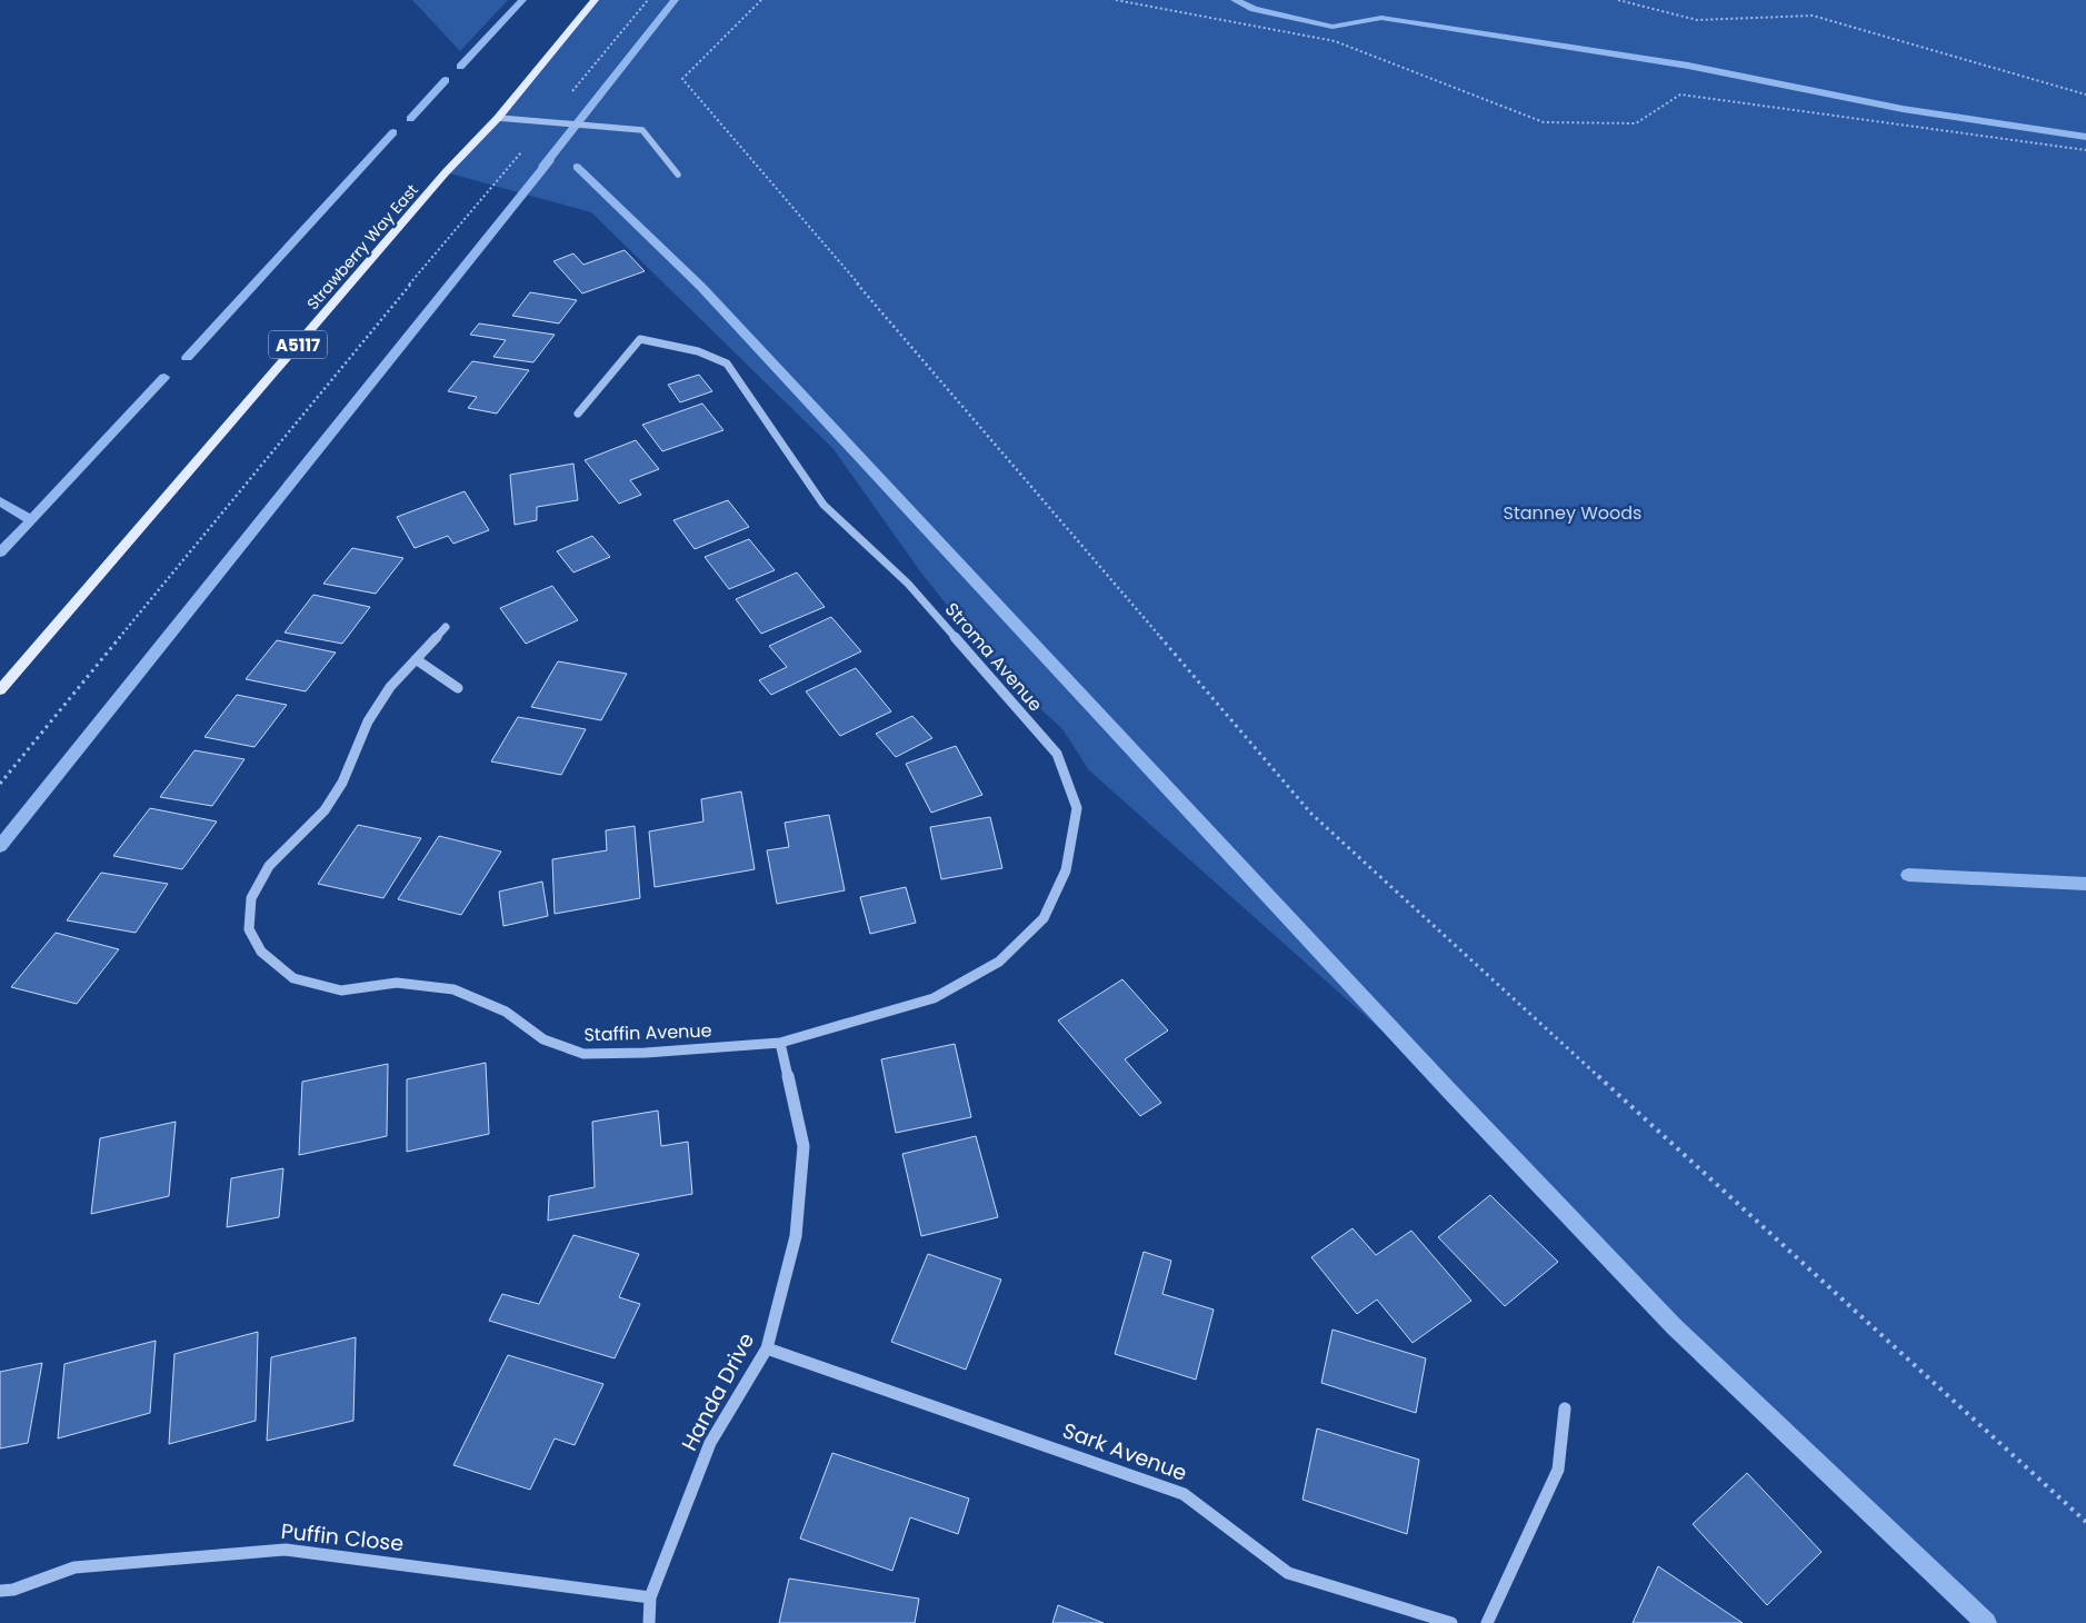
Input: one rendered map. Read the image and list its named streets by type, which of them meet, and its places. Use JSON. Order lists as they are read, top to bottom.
{
  "streets": {
    "main road": ["Strawberry Way East", "A5117"],
    "street": [
      "Stroma Avenue",
      "Staffin Avenue",
      "Handa Drive",
      "Sark Avenue",
      "Puffin Close"
    ]
  },
  "crossings": [
    ["Stroma Avenue", "Staffin Avenue"],
    ["Stroma Avenue", "Handa Drive"],
    ["Staffin Avenue", "Handa Drive"],
    ["Handa Drive", "Sark Avenue"],
    ["Handa Drive", "Puffin Close"]
  ],
  "parks": ["Stanney Woods"]
}
